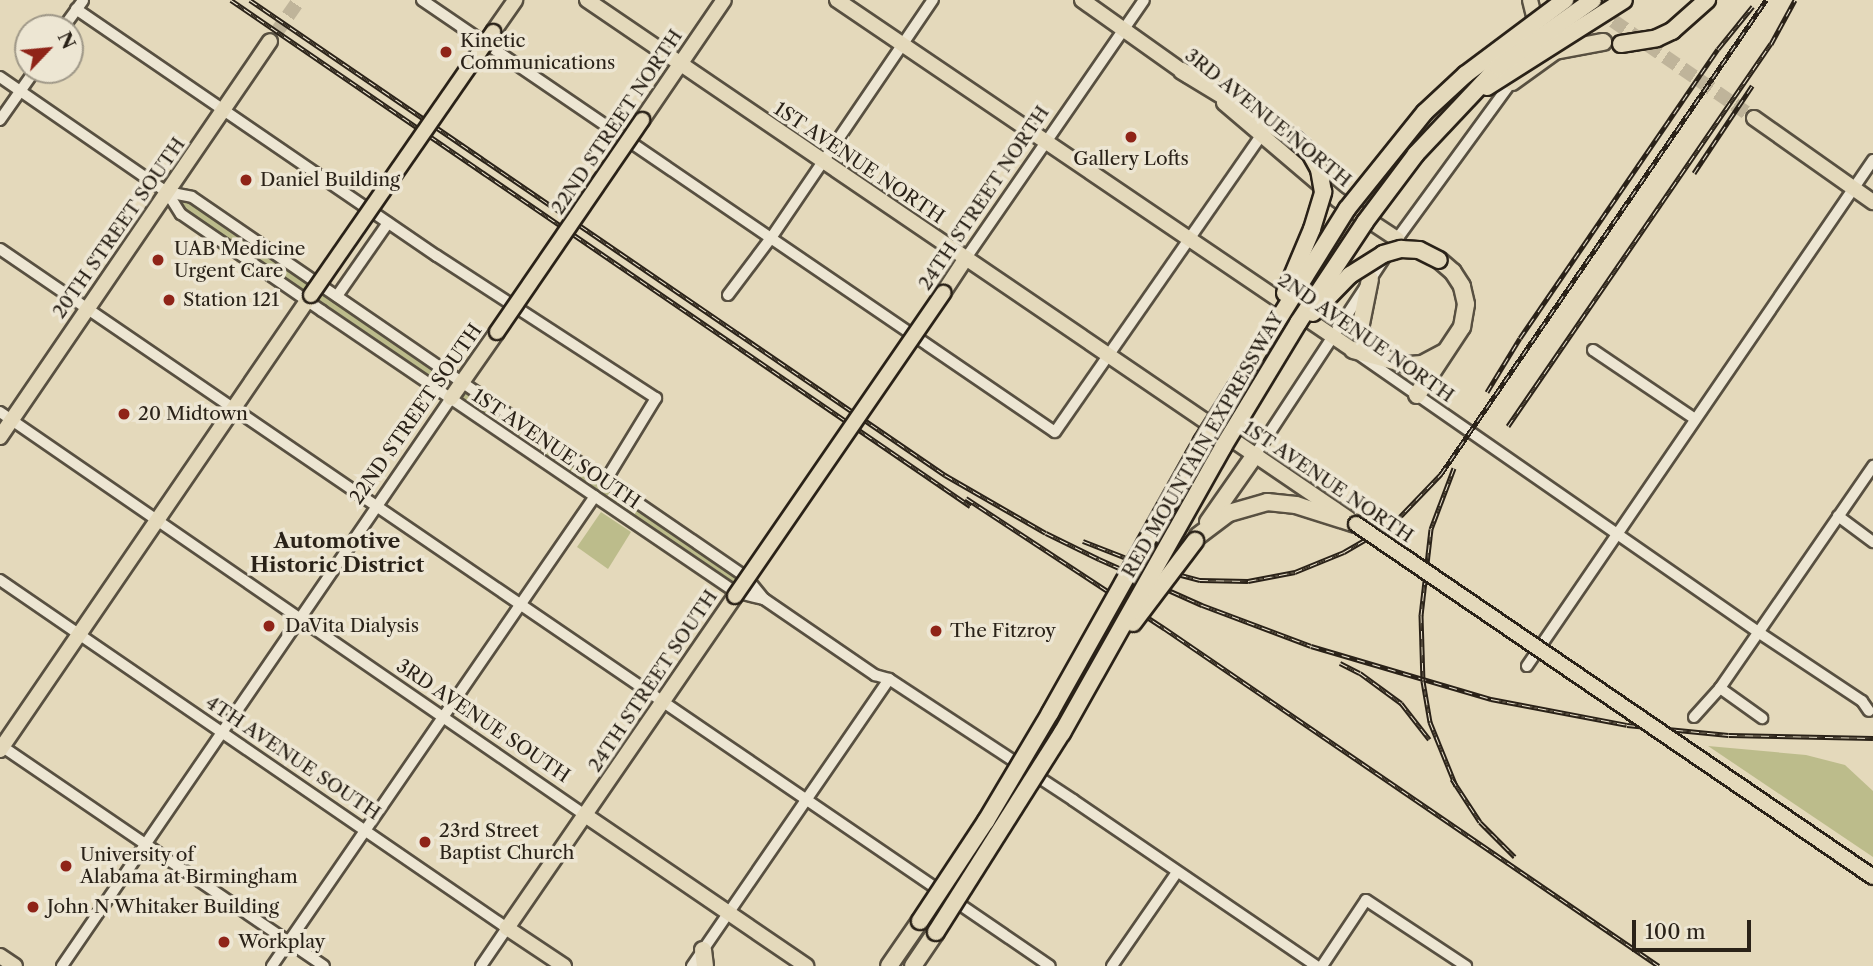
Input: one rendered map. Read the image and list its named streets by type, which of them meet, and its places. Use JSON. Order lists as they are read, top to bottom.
{
  "streets": {
    "highway": ["RED MOUNTAIN EXPRESSWAY"],
    "main road": [
      "3RD AVENUE NORTH",
      "22ND STREET NORTH",
      "1ST AVENUE NORTH",
      "24TH STREET NORTH",
      "20TH STREET SOUTH",
      "2ND AVENUE NORTH",
      "22ND STREET SOUTH",
      "24TH STREET SOUTH",
      "3RD AVENUE SOUTH",
      "4TH AVENUE SOUTH"
    ],
    "street": ["1ST AVENUE SOUTH"]
  },
  "crossings": [
    ["3RD AVENUE NORTH", "24TH STREET NORTH"],
    ["22ND STREET NORTH", "1ST AVENUE NORTH"],
    ["22ND STREET NORTH", "22ND STREET SOUTH"],
    ["1ST AVENUE NORTH", "24TH STREET NORTH"],
    ["24TH STREET NORTH", "2ND AVENUE NORTH"],
    ["24TH STREET NORTH", "24TH STREET SOUTH"],
    ["20TH STREET SOUTH", "1ST AVENUE SOUTH"],
    ["20TH STREET SOUTH", "3RD AVENUE SOUTH"],
    ["22ND STREET SOUTH", "1ST AVENUE SOUTH"],
    ["22ND STREET SOUTH", "3RD AVENUE SOUTH"],
    ["22ND STREET SOUTH", "4TH AVENUE SOUTH"],
    ["24TH STREET SOUTH", "3RD AVENUE SOUTH"],
    ["24TH STREET SOUTH", "4TH AVENUE SOUTH"]
  ],
  "districts": ["Automotive Historic District"],
  "places": [
    "Kinetic Communications",
    "Gallery Lofts",
    "Daniel Building",
    "UAB Medicine Urgent Care",
    "Station 121",
    "20 Midtown",
    "DaVita Dialysis",
    "The Fitzroy",
    "23rd Street Baptist Church",
    "University of Alabama at Birmingham",
    "John N Whitaker Building",
    "Workplay"
  ],
  "scale_bar": "100 m",
  "north": "top right"
}
